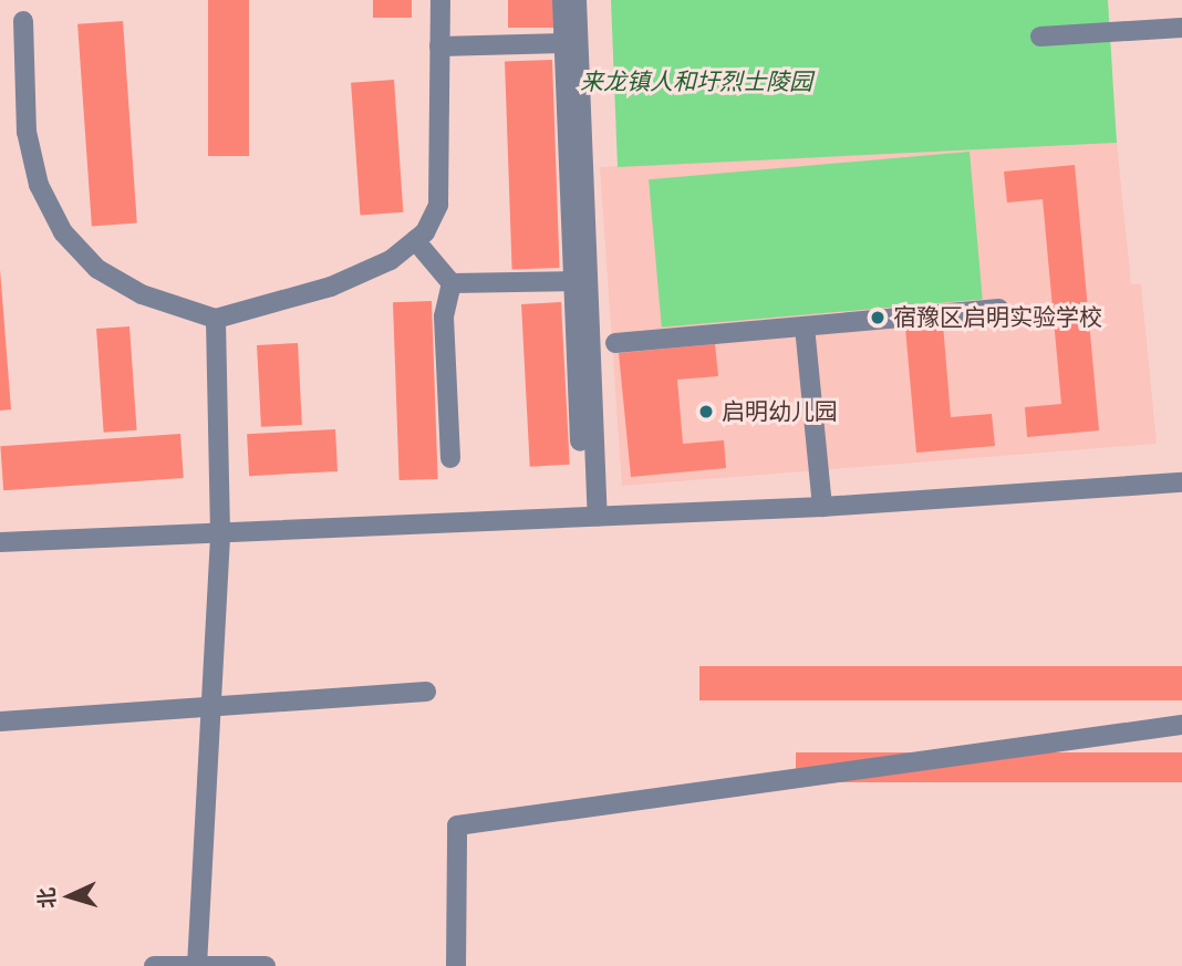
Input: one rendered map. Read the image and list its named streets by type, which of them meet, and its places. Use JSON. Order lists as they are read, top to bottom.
{
  "parks": ["来龙镇人和圩烈士陵园"],
  "places": ["宿豫区启明实验学校", "启明幼儿园"],
  "north": "left"
}
